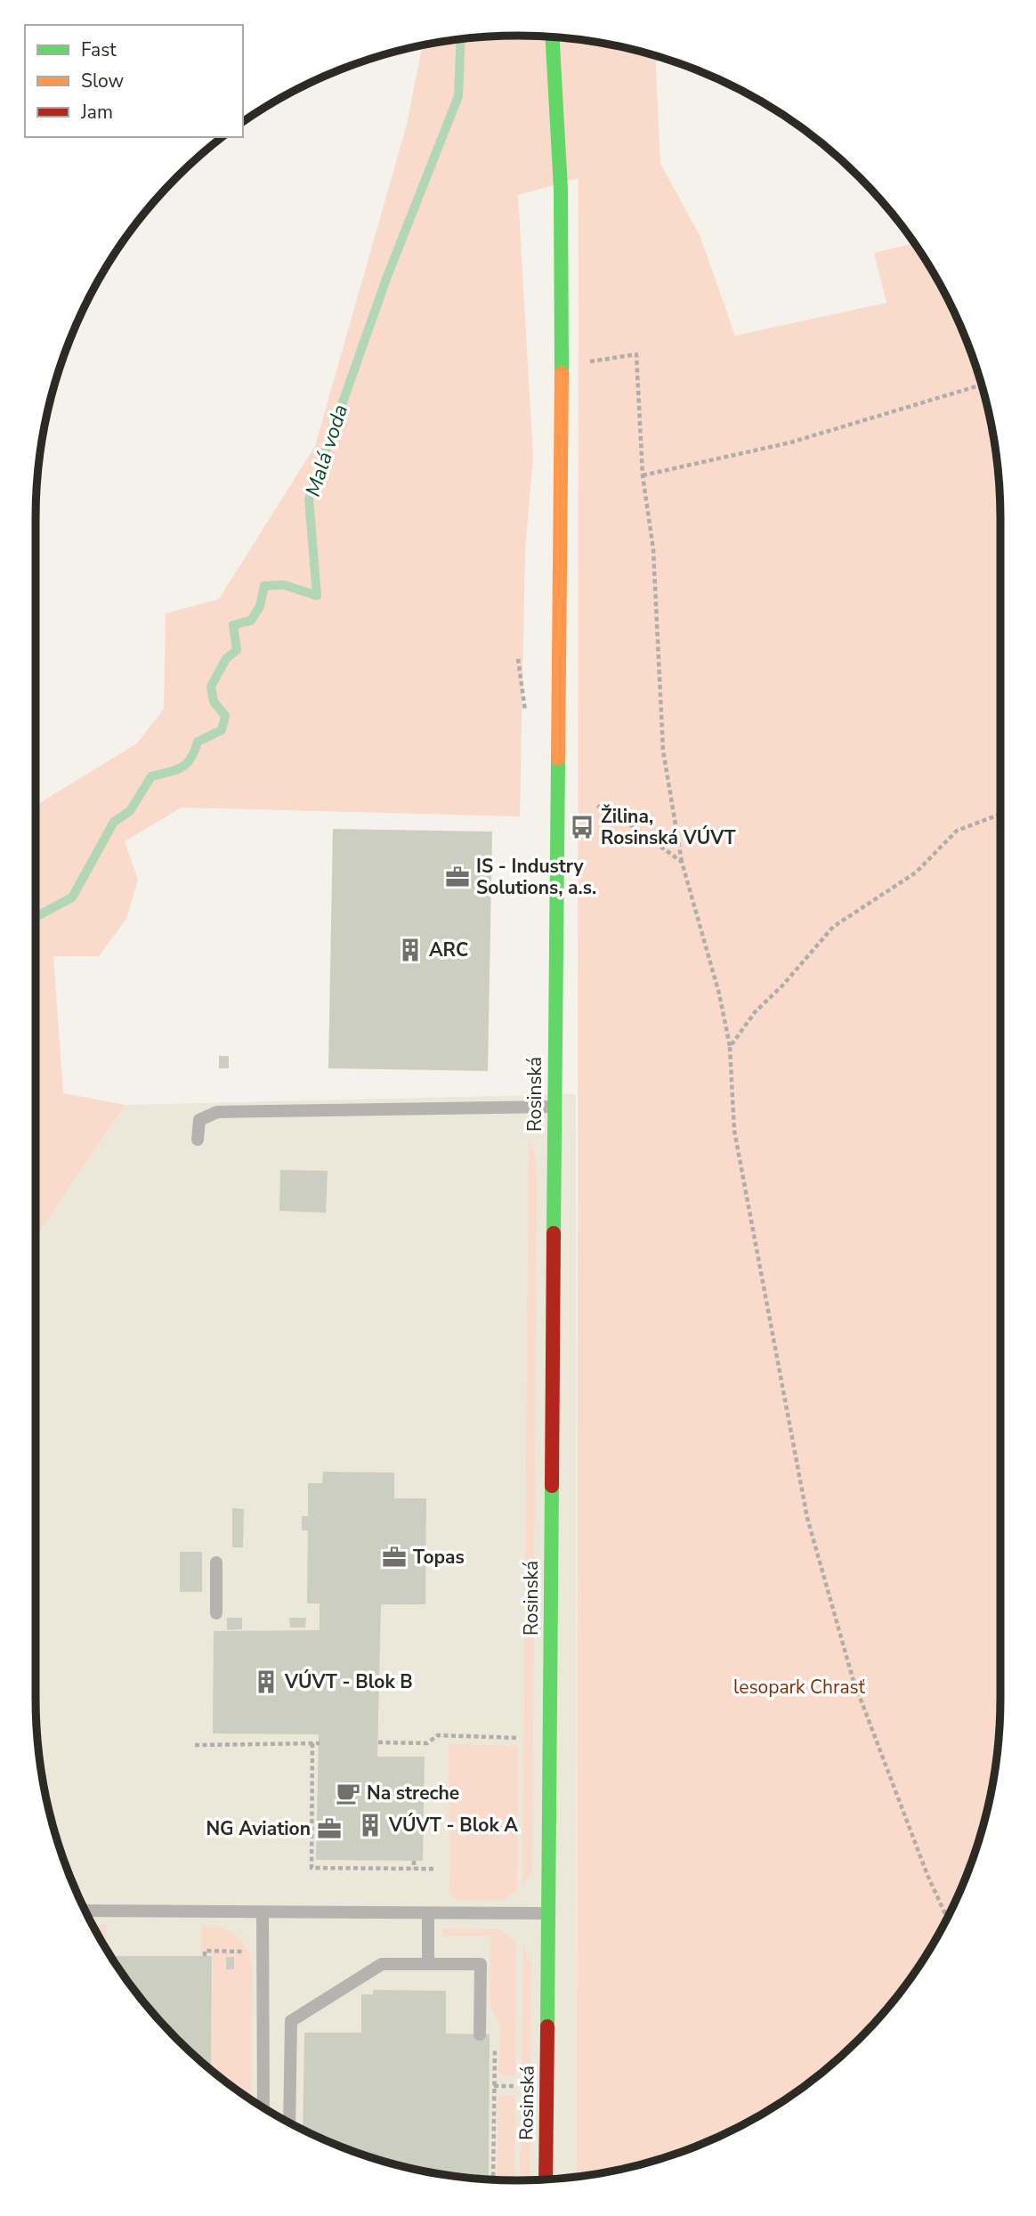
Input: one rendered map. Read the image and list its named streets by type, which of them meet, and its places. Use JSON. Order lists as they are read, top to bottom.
{
  "streets": {
    "street": ["Rosinská"]
  },
  "water": ["Malá voda"],
  "parks": ["lesopark Chrasť"],
  "places": {
    "bus stop": ["Žilina, Rosinská VÚVT"],
    "office": ["IS - Industry Solutions, a.s.", "Topas", "NG Aviation"],
    "building": ["ARC", "VÚVT - Blok B", "VÚVT - Blok A"],
    "cafe": ["Na streche"]
  },
  "legend": ["Fast", "Slow", "Jam"]
}
